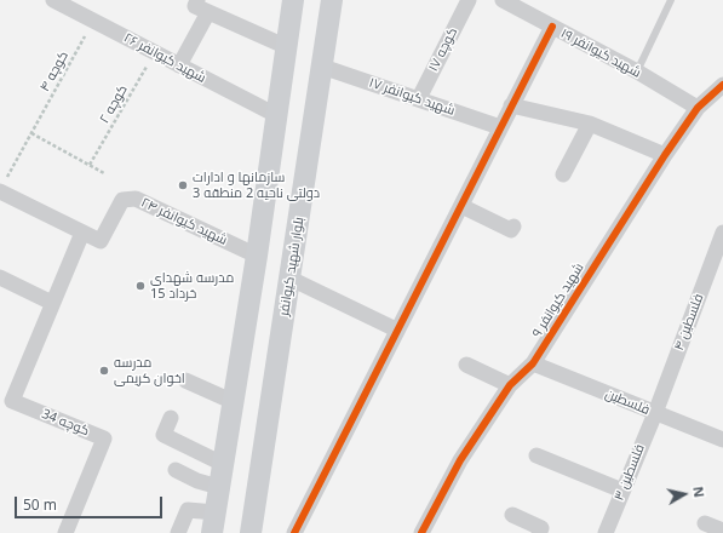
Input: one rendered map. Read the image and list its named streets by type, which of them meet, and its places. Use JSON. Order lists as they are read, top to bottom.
{
  "streets": {
    "main road": ["بلوار شهید کیوانفر"],
    "street": [
      "کوچه ۱۷",
      "شهید کیوانفر ۱۹",
      "شهید کیوانفر ۲۶",
      "شهید کیوانفر ۱۷",
      "شهید کیوانفر ۲۴",
      "شهید کیوانفر ۹",
      "فلسطین ۴",
      "فلسطین",
      "کوچه 34",
      "فلسطین ۳"
    ],
    "path": ["کوچه ۴", "کوچه ۲"]
  },
  "crossings": [
    ["کوچه ۱۷", "شهید کیوانفر ۱۷"],
    ["شهید کیوانفر ۱۹", "شهید کیوانفر ۹"],
    ["شهید کیوانفر ۲۶", "کوچه ۴"],
    ["شهید کیوانفر ۲۶", "کوچه ۲"],
    ["کوچه ۴", "شهید کیوانفر ۲۴"],
    ["شهید کیوانفر ۱۷", "بلوار شهید کیوانفر"],
    ["شهید کیوانفر ۹", "فلسطین"],
    ["فلسطین ۴", "فلسطین"],
    ["فلسطین ۴", "فلسطین ۳"],
    ["فلسطین", "فلسطین ۳"]
  ],
  "places": ["سازمانها و ادارات دولتی ناحیه 2 منطقه 3", "مدرسه شهدای 15 خرداد", "مدرسه اخوان کریمی"],
  "scale_bar": "50 m",
  "north": "right"
}
